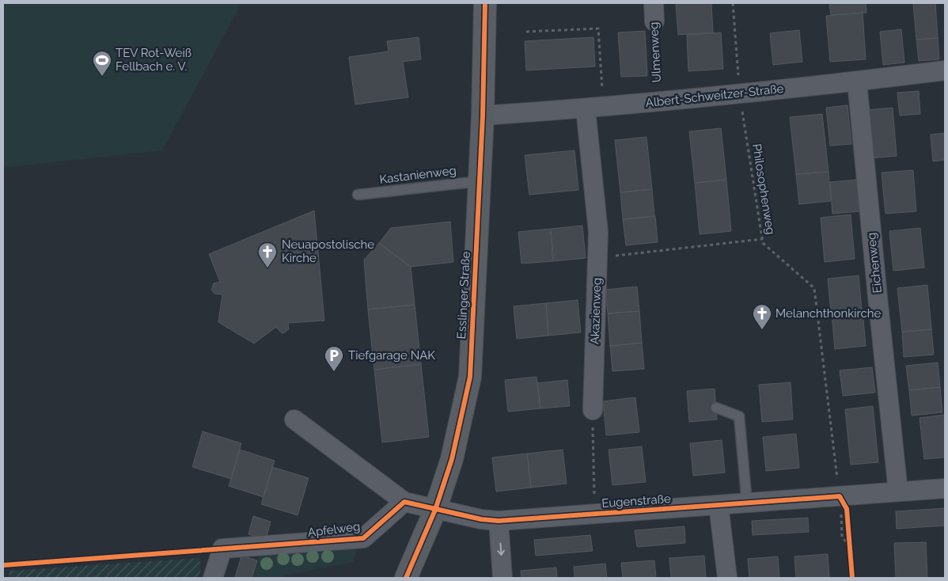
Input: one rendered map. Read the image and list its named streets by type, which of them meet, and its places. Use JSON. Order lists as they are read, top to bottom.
{
  "streets": {
    "main road": ["Esslinger Straße"],
    "street": [
      "Ulmenweg",
      "Albert-Schweitzer-Straße",
      "Eichenweg",
      "Akazienweg",
      "Eugenstraße",
      "Apfelweg"
    ],
    "lane": ["Kastanienweg"],
    "path": ["Philosophenweg"]
  },
  "crossings": [
    ["Ulmenweg", "Albert-Schweitzer-Straße"],
    ["Albert-Schweitzer-Straße", "Philosophenweg"],
    ["Albert-Schweitzer-Straße", "Eichenweg"],
    ["Albert-Schweitzer-Straße", "Esslinger Straße"],
    ["Albert-Schweitzer-Straße", "Akazienweg"],
    ["Kastanienweg", "Esslinger Straße"],
    ["Philosophenweg", "Eugenstraße"],
    ["Eichenweg", "Eugenstraße"],
    ["Esslinger Straße", "Eugenstraße"]
  ],
  "places": {
    "sports": ["TEV Rot-Weiß Fellbach e. V."],
    "church": ["Neuapostolische Kirche", "Melanchthonkirche"],
    "parking": ["Tiefgarage NAK"]
  }
}
